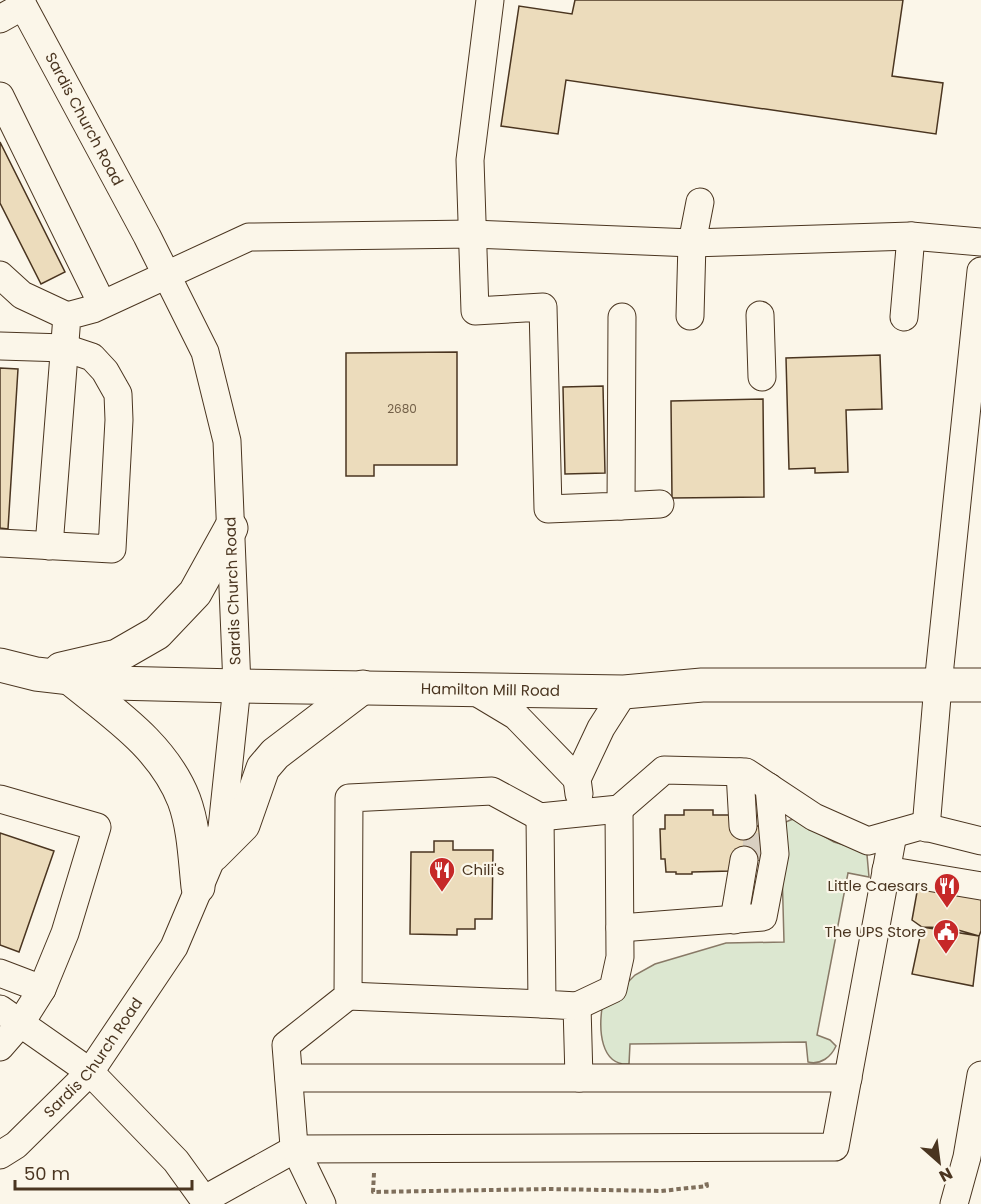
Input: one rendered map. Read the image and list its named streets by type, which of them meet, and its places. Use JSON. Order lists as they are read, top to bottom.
{
  "streets": {
    "main road": ["Hamilton Mill Road"],
    "street": ["Sardis Church Road"]
  },
  "crossings": [
    ["Sardis Church Road", "Hamilton Mill Road"]
  ],
  "places": {
    "restaurant": ["Chili's", "Little Caesars"],
    "public building": ["The UPS Store"]
  },
  "house_numbers": ["2680"],
  "scale_bar": "50 m",
  "north": "bottom right"
}
